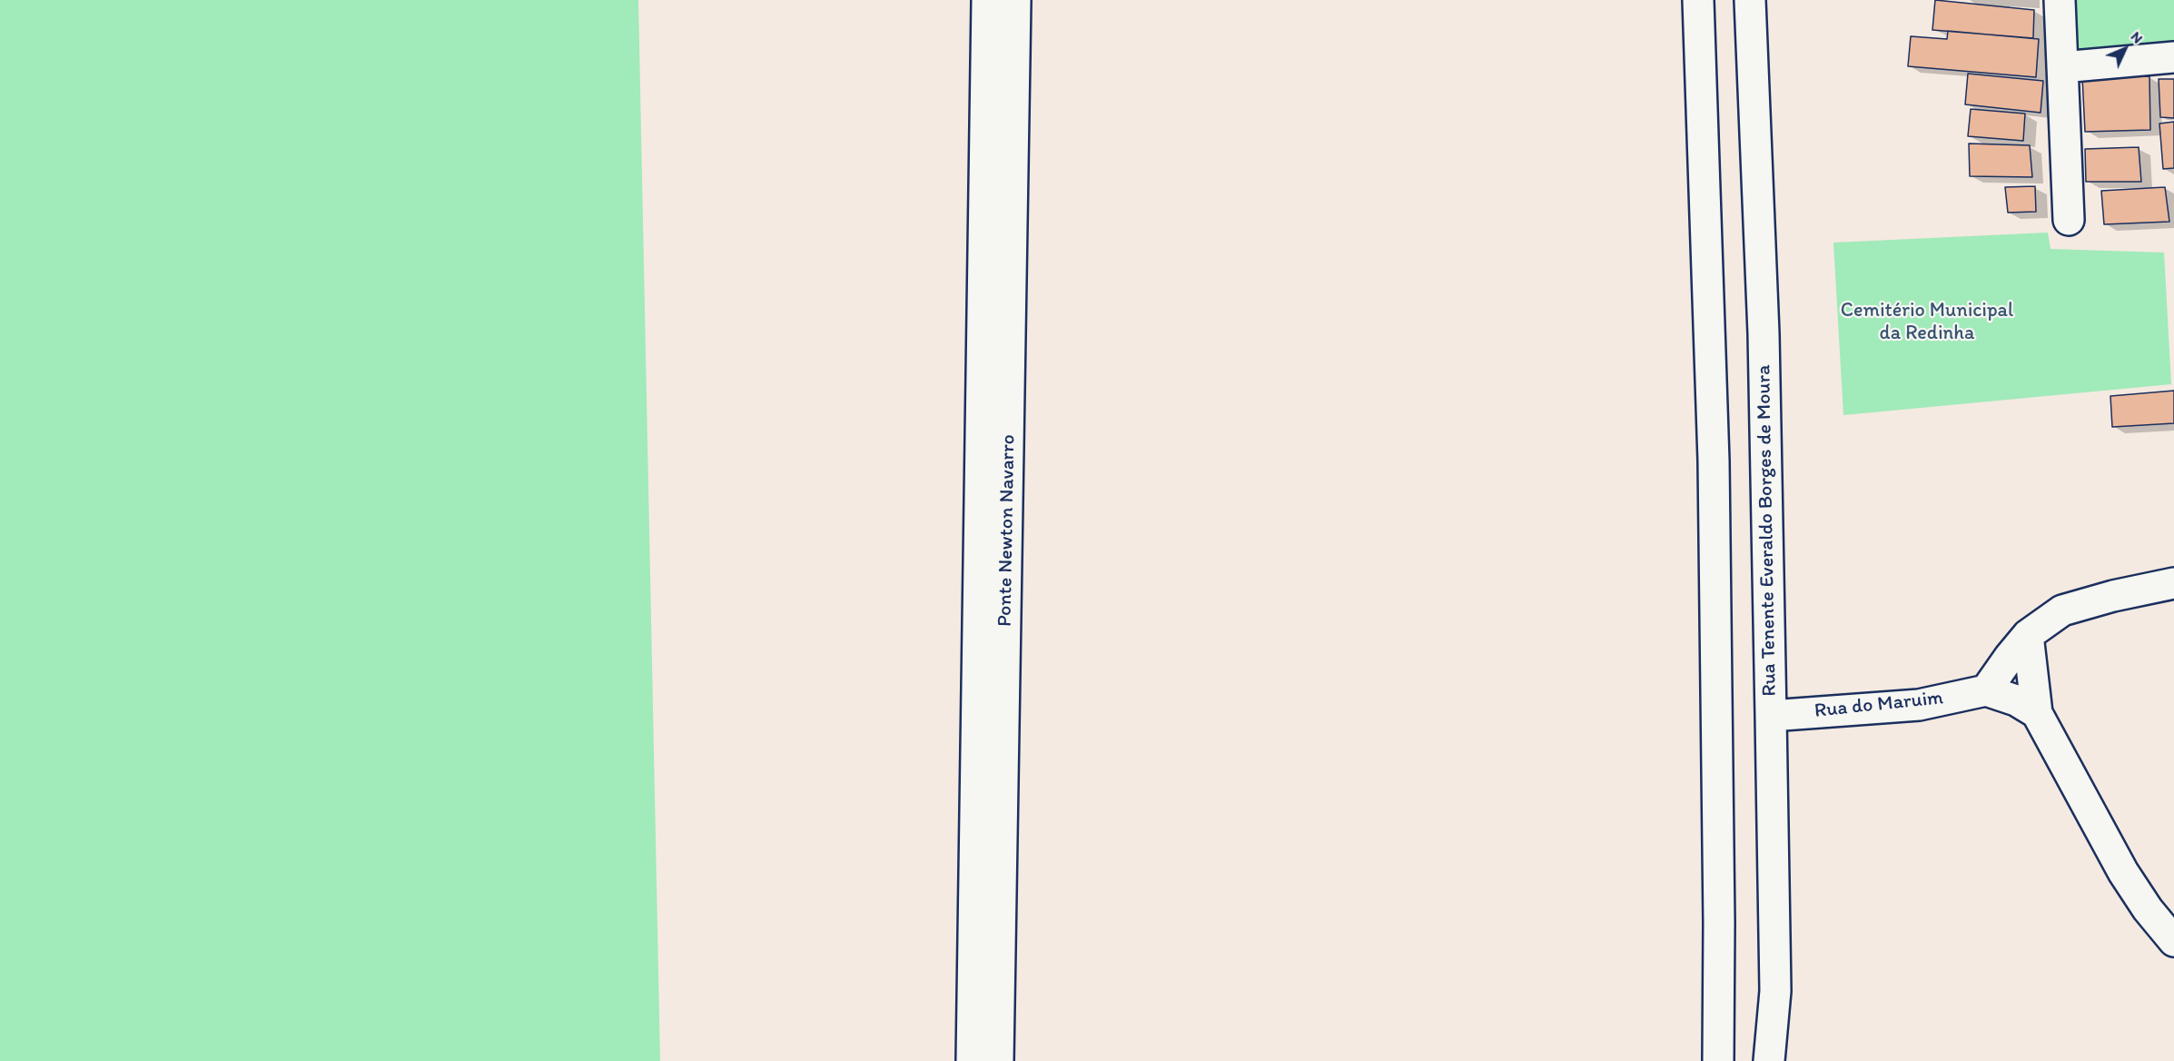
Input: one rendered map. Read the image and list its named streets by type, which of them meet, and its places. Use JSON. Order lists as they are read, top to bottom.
{
  "streets": {
    "street": ["Ponte Newton Navarro", "Rua Tenente Everaldo Borges de Moura", "Rua do Maruim"]
  },
  "crossings": [
    ["Rua Tenente Everaldo Borges de Moura", "Rua do Maruim"]
  ],
  "parks": ["Cemitério Municipal da Redinha"],
  "north": "top right"
}
